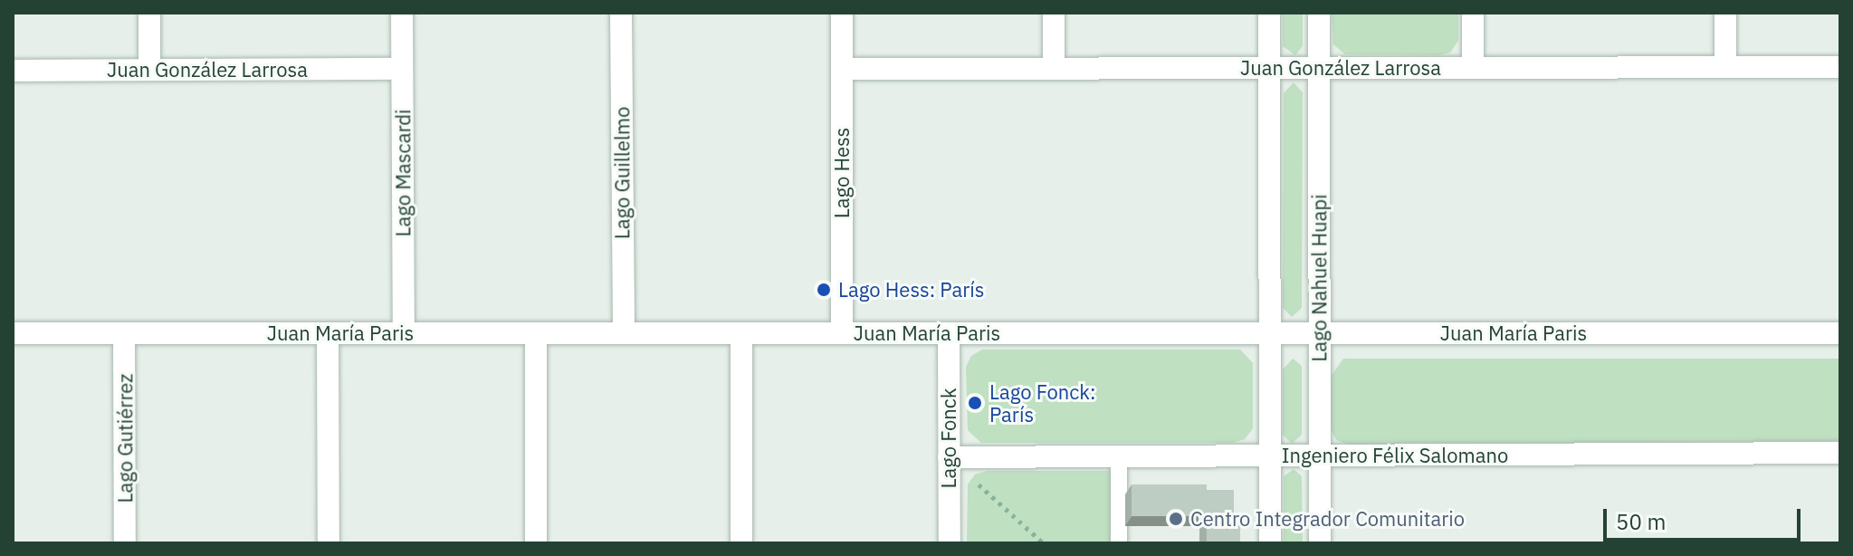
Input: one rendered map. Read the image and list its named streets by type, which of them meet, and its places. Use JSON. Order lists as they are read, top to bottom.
{
  "streets": {
    "street": [
      "Juan González Larrosa",
      "Lago Mascardi",
      "Lago Guillelmo",
      "Lago Hess",
      "Lago Nahuel Huapi",
      "Juan María Paris",
      "Lago Gutiérrez",
      "Lago Fonck",
      "Ingeniero Félix Salomano"
    ]
  },
  "crossings": [
    ["Juan González Larrosa", "Lago Mascardi"],
    ["Juan González Larrosa", "Lago Hess"],
    ["Juan González Larrosa", "Lago Nahuel Huapi"],
    ["Lago Mascardi", "Juan María Paris"],
    ["Lago Guillelmo", "Juan María Paris"],
    ["Lago Hess", "Juan María Paris"],
    ["Lago Nahuel Huapi", "Juan María Paris"],
    ["Lago Nahuel Huapi", "Ingeniero Félix Salomano"],
    ["Juan María Paris", "Lago Gutiérrez"],
    ["Juan María Paris", "Lago Fonck"],
    ["Lago Fonck", "Ingeniero Félix Salomano"]
  ],
  "places": ["Lago Hess: París", "Lago Fonck: París", "Centro Integrador Comunitario"],
  "scale_bar": "50 m"
}
